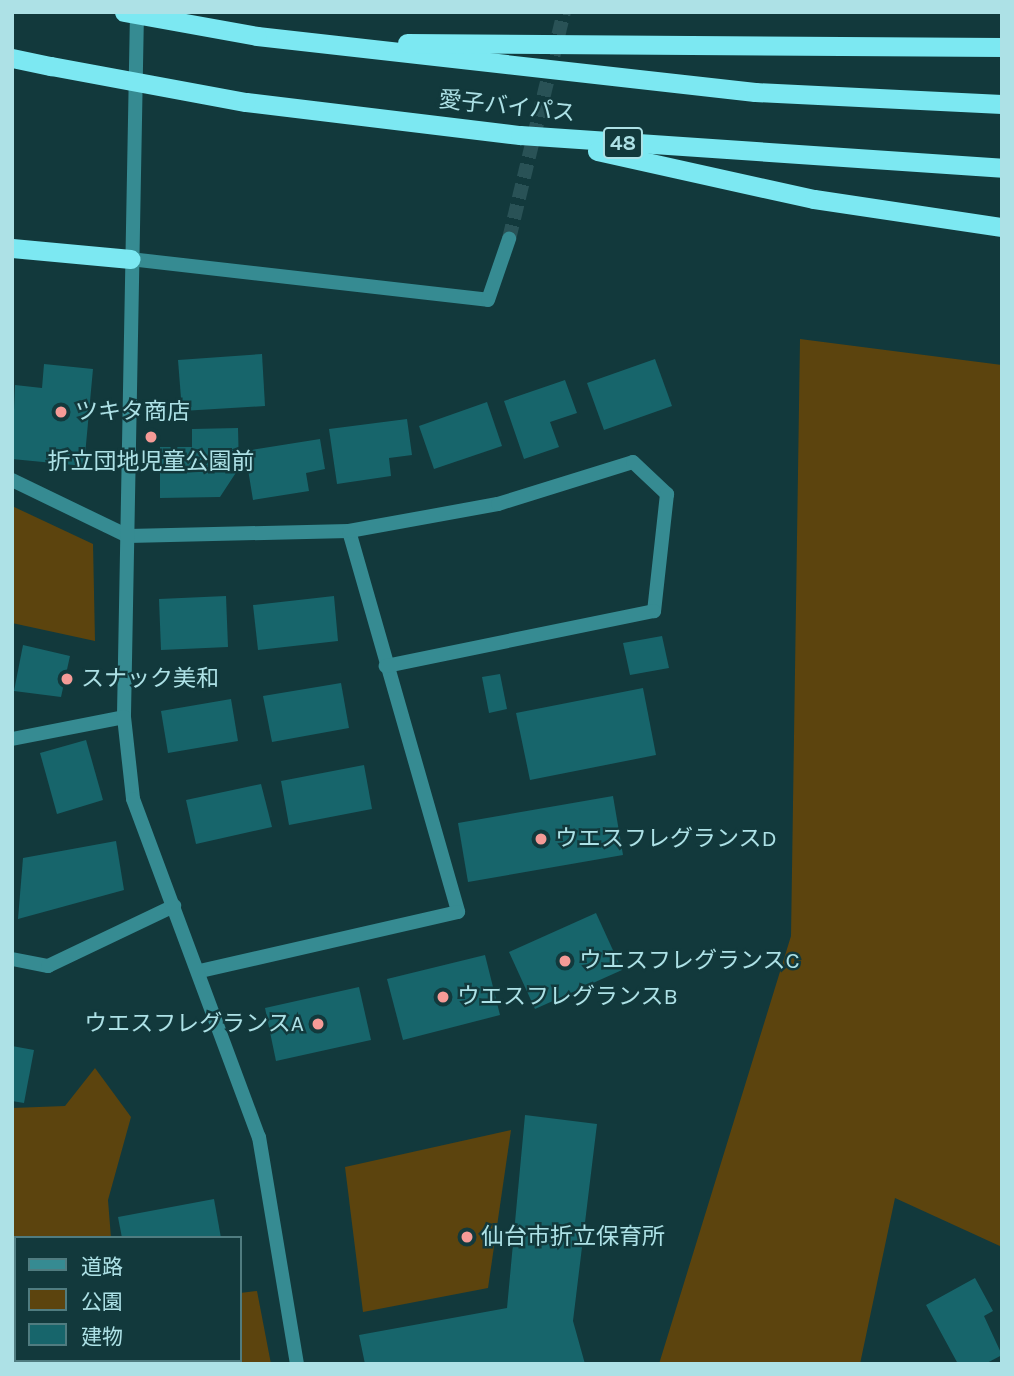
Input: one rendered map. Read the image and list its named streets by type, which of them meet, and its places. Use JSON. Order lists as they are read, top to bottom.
{
  "streets": {
    "highway": ["愛子バイパス", "48"]
  },
  "places": [
    "ツキタ商店",
    "折立団地児童公園前",
    "スナック美和",
    "ウエスフレグランスD",
    "ウエスフレグランスC",
    "ウエスフレグランスB",
    "ウエスフレグランスA",
    "仙台市折立保育所"
  ],
  "legend": ["道路", "公園", "建物"]
}
